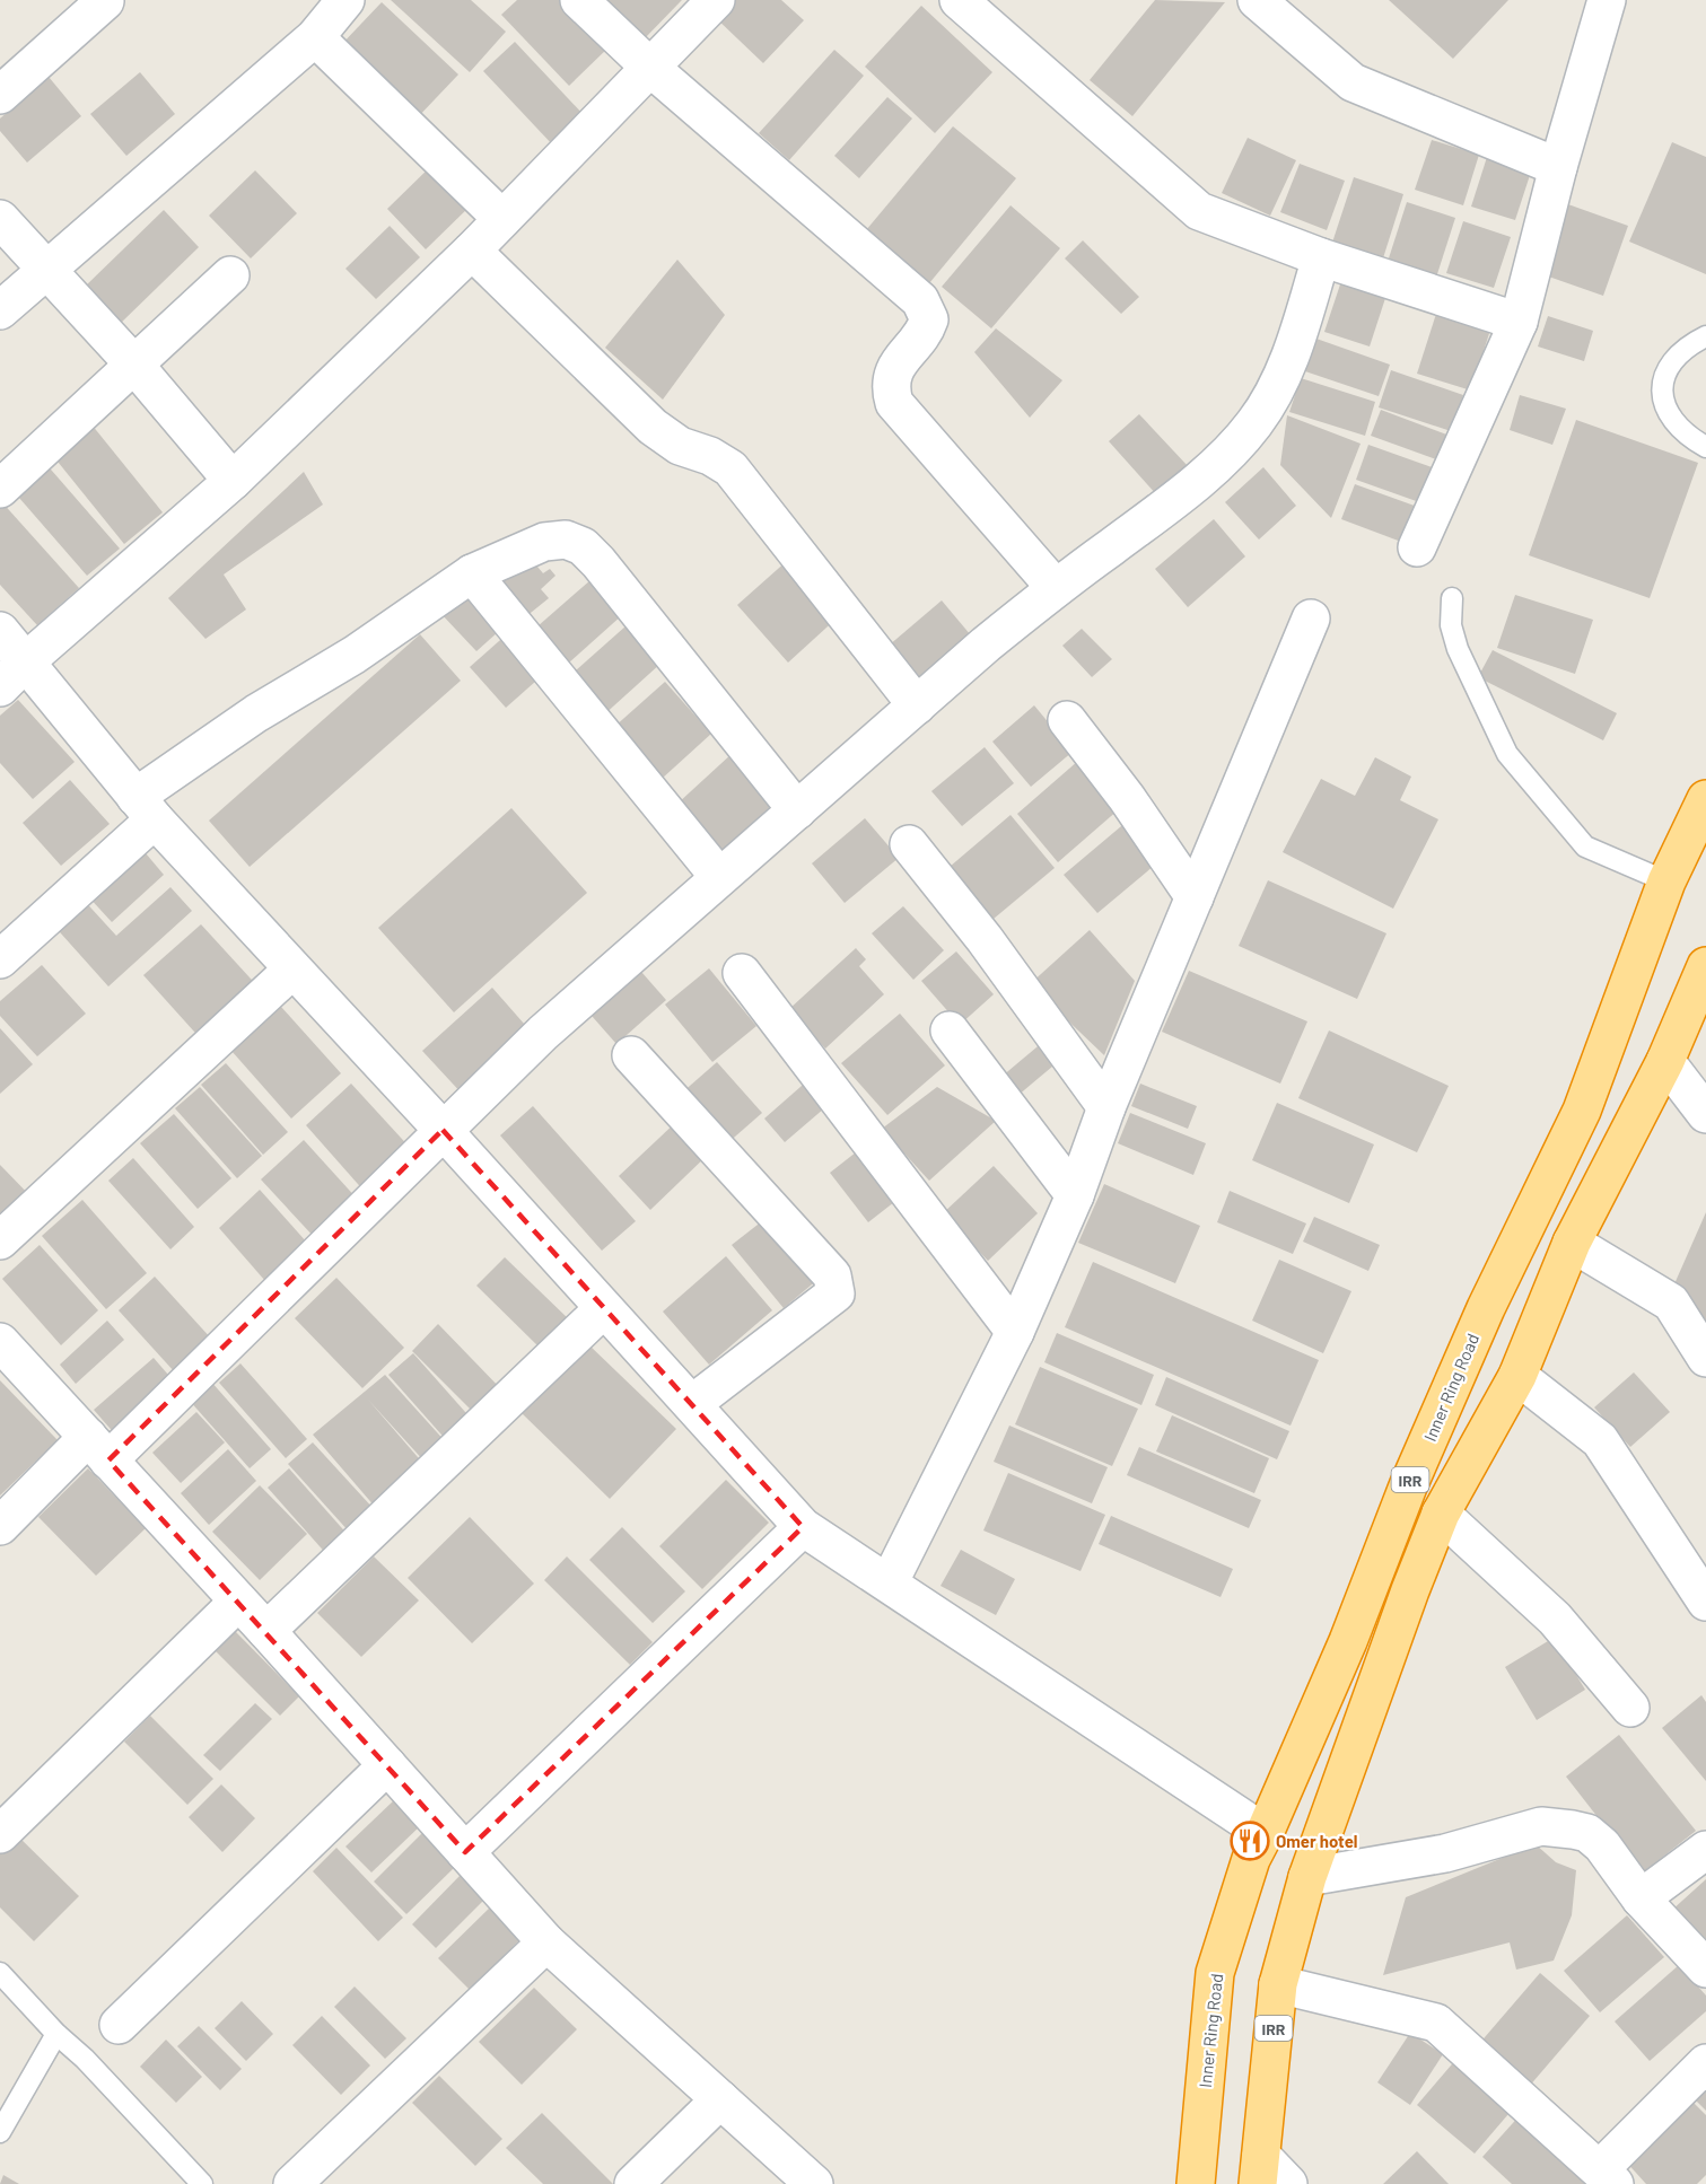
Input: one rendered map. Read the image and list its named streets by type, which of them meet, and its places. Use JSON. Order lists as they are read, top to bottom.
{
  "streets": {
    "highway": ["Inner Ring Road", "IRR"]
  },
  "places": {
    "restaurant": ["Omer hotel"]
  }
}
